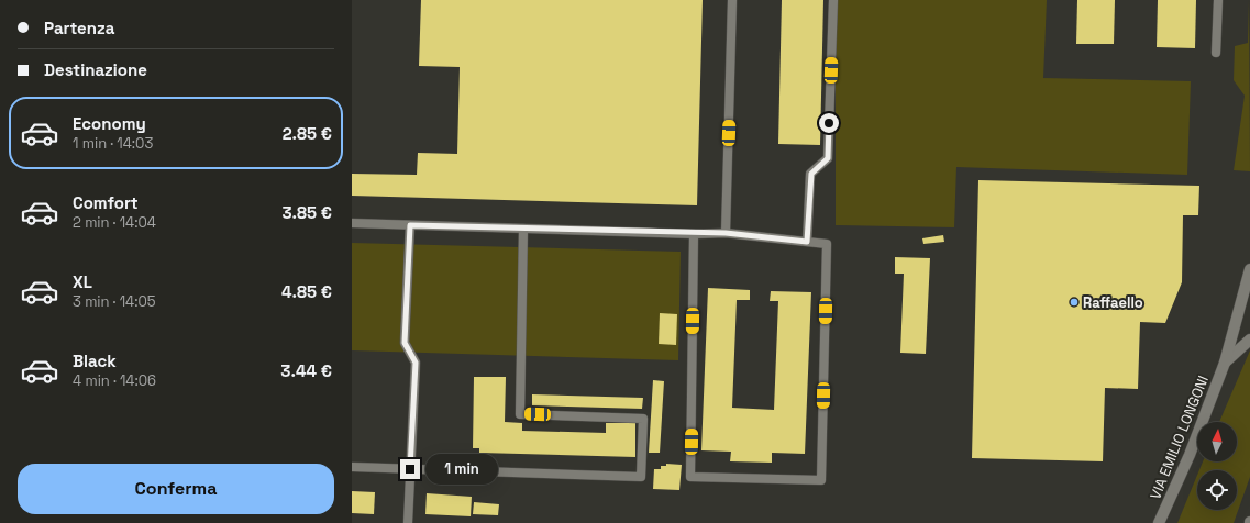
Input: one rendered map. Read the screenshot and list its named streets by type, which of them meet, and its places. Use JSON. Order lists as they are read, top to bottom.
{
  "streets": {
    "main road": ["VIA EMILIO LONGONI"]
  },
  "places": ["Raffaello"],
  "north": "top",
  "page": {
    "banner": ["Partenza", "Destinazione"],
    "list": [
      {
        "name": "Economy",
        "note": "1 min · 14:03",
        "value": "2.85 €"
      },
      {
        "name": "Comfort",
        "note": "2 min · 14:04",
        "value": "3.85 €"
      },
      {
        "name": "XL",
        "note": "3 min · 14:05",
        "value": "4.85 €"
      },
      {
        "name": "Black",
        "note": "4 min · 14:06",
        "value": "3.44 €"
      }
    ],
    "bubble": "1 min",
    "buttons": "Conferma"
  }
}
